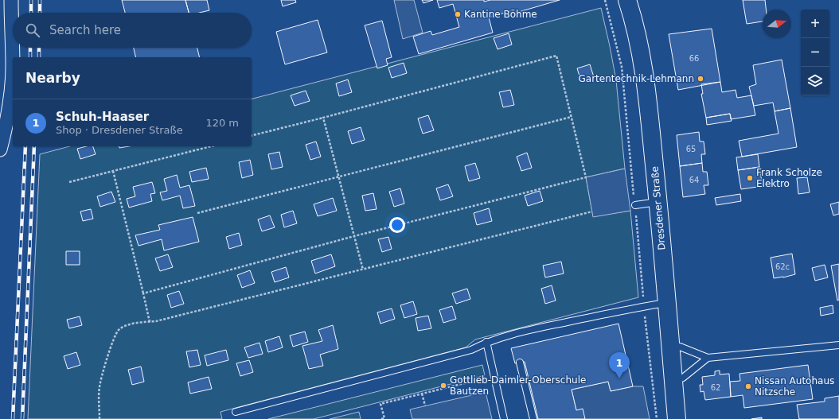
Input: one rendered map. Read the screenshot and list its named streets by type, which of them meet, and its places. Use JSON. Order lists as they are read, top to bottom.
{
  "streets": {
    "main road": ["Dresdener Straße"]
  },
  "places": [
    "Kantine Böhme",
    "Gartentechnik-Lehmann",
    "Frank Scholze Elektro",
    "Gottlieb-Daimler-Oberschule Bautzen",
    "Nissan Autohaus Nitzsche"
  ],
  "house_numbers": [
    "66",
    "65",
    "64",
    "62c",
    "62"
  ],
  "north": "right",
  "page": {
    "map_buttons": ["+", "−"],
    "search": "Search here",
    "heading": "Nearby",
    "list": [
      {
        "mark": "1",
        "name": "Schuh-Haaser",
        "note": "Shop · Dresdener Straße",
        "value": "120 m"
      }
    ],
    "pins": "1"
  }
}
